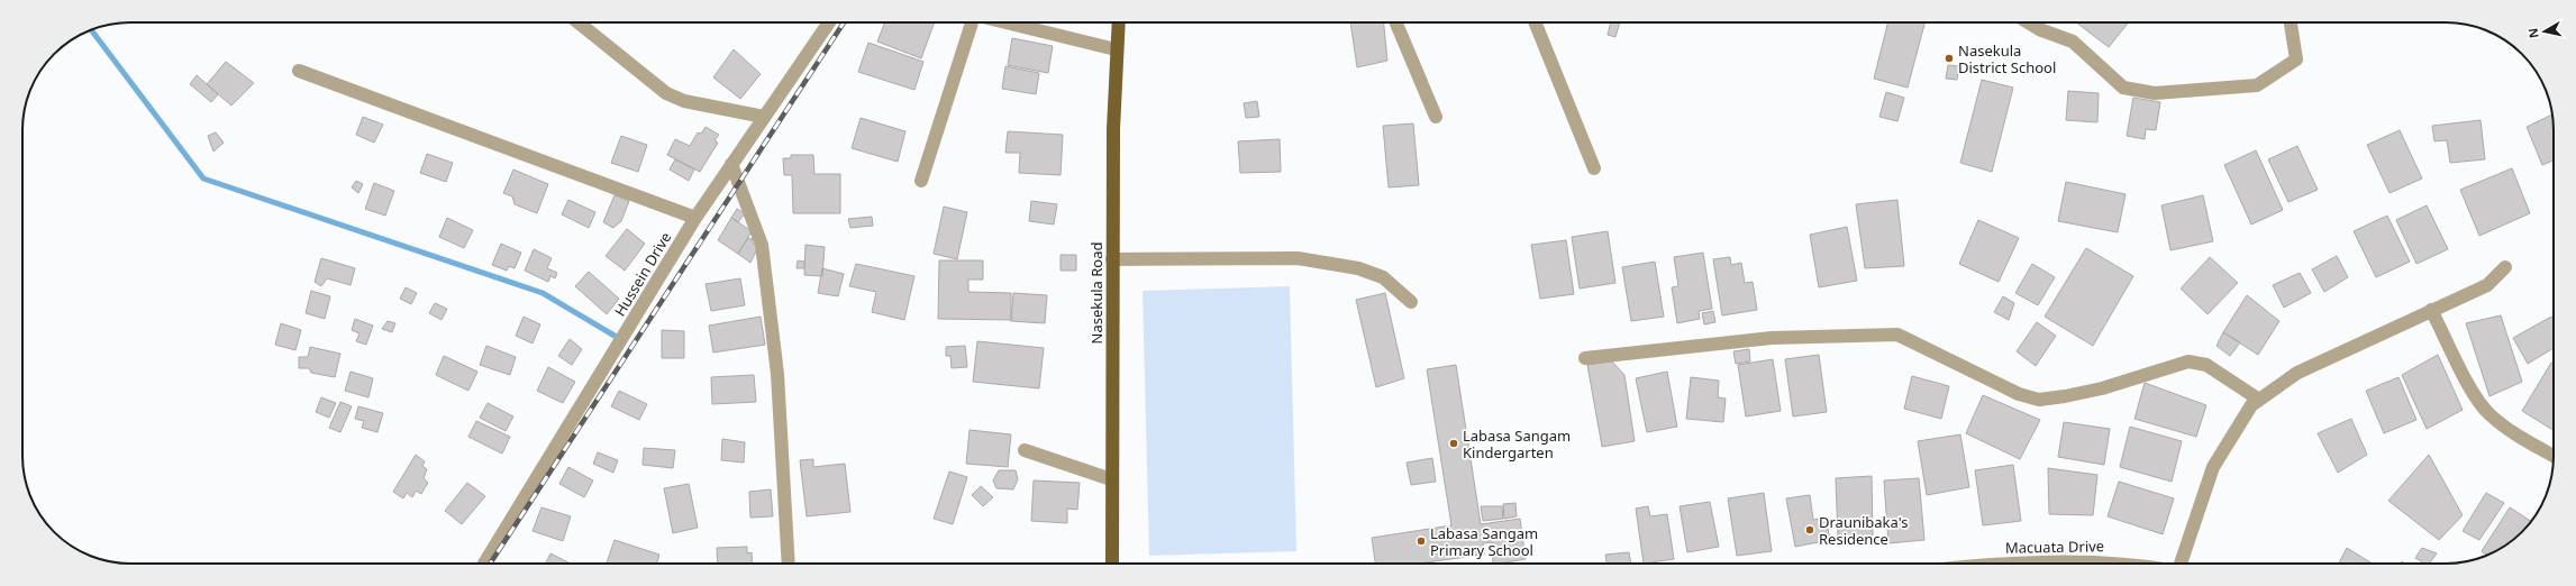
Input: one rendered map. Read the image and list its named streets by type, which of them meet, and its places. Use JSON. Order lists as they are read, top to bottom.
{
  "streets": {
    "main road": ["Nasekula Road"],
    "street": ["Hussein Drive", "Macuata Drive"]
  },
  "places": [
    "Nasekula District School",
    "Labasa Sangam Kindergarten",
    "Draunibaka's Residence",
    "Labasa Sangam Primary School"
  ],
  "north": "left"
}
